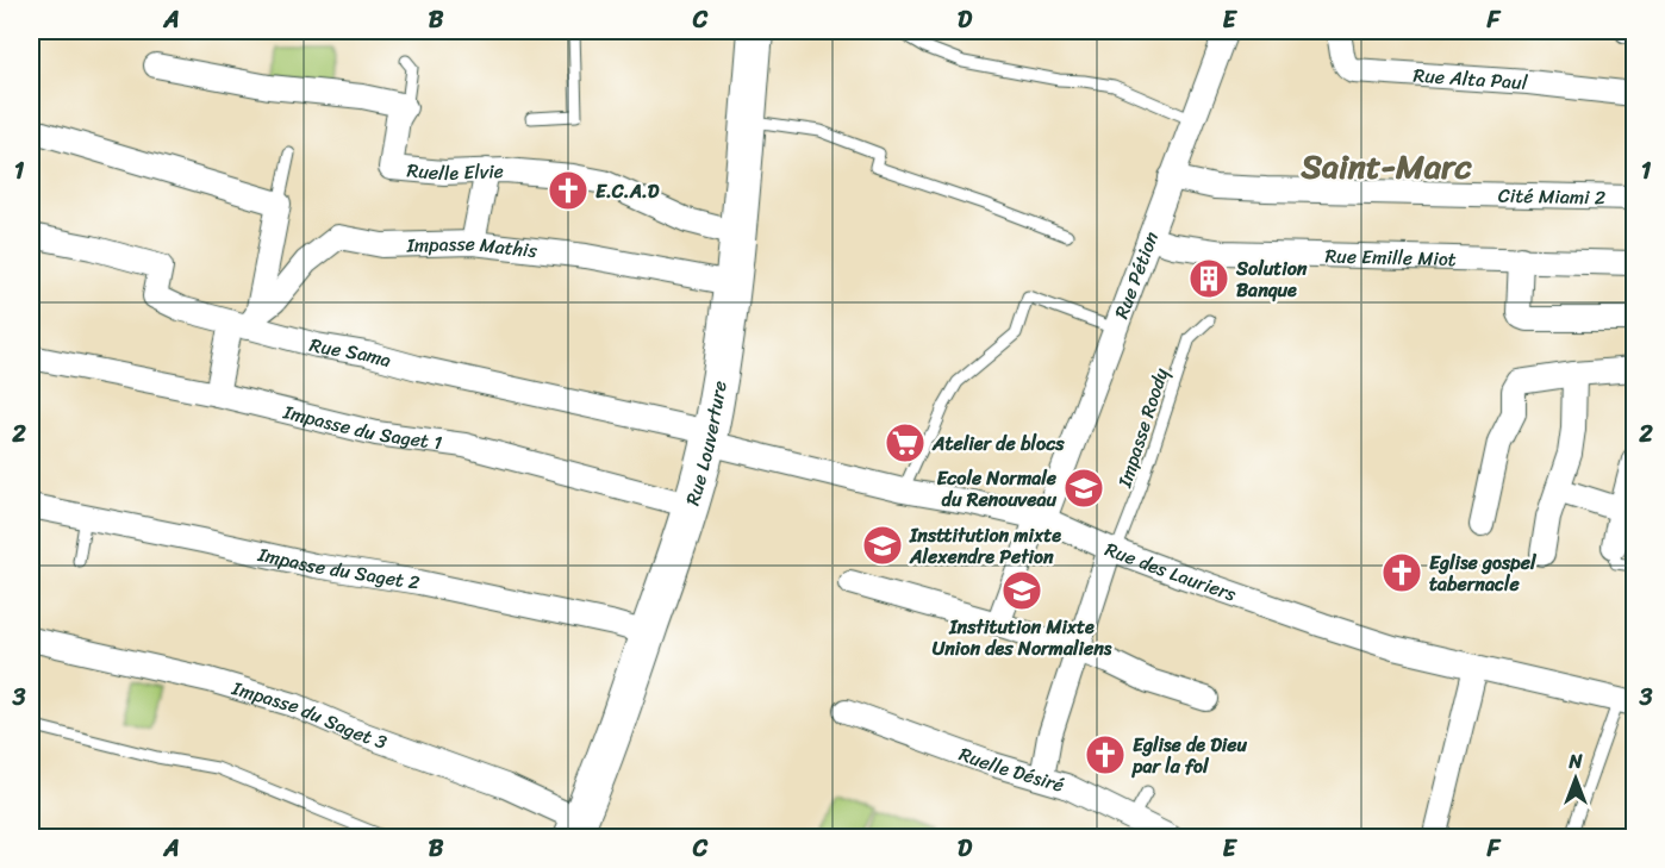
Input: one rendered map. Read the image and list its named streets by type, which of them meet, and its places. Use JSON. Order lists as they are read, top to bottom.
{
  "streets": {
    "main road": ["Rue Louverture"],
    "street": [
      "Rue Alta Paul",
      "Ruelle Elvie",
      "Cité Miami 2",
      "Impasse Mathis",
      "Rue Emille Miot",
      "Rue Pétion",
      "Rue Sama",
      "Impasse du Saget 1",
      "Impasse du Saget 2",
      "Rue des Lauriers",
      "Impasse du Saget 3",
      "Ruelle Désiré"
    ],
    "lane": ["Impasse Roody"]
  },
  "crossings": [
    ["Ruelle Elvie", "Rue Louverture"],
    ["Cité Miami 2", "Rue Pétion"],
    ["Impasse Mathis", "Rue Sama"],
    ["Impasse Mathis", "Rue Louverture"],
    ["Rue Emille Miot", "Rue Pétion"],
    ["Rue Pétion", "Rue des Lauriers"],
    ["Rue Sama", "Rue Louverture"],
    ["Rue Sama", "Rue des Lauriers"],
    ["Impasse du Saget 1", "Rue Louverture"],
    ["Impasse Roody", "Rue des Lauriers"],
    ["Rue Louverture", "Impasse du Saget 2"],
    ["Rue Louverture", "Rue des Lauriers"],
    ["Rue Louverture", "Impasse du Saget 3"]
  ],
  "districts": ["Saint-Marc"],
  "places": {
    "church": ["E.C.A.D", "Eglise gospel tabernacle", "Eglise de Dieu par la fol"],
    "building": ["Solution Banque"],
    "supermarket": ["Atelier de blocs"],
    "school or university": ["Ecole Normale du Renouveau", "Insttitution mixte Alexendre Petion", "Institution Mixte Union des Normaliens"]
  },
  "north": "top",
  "grid": {
    "columns": [
      "A",
      "B",
      "C",
      "D",
      "E",
      "F"
    ],
    "rows": ["1", "2", "3"]
  }
}
